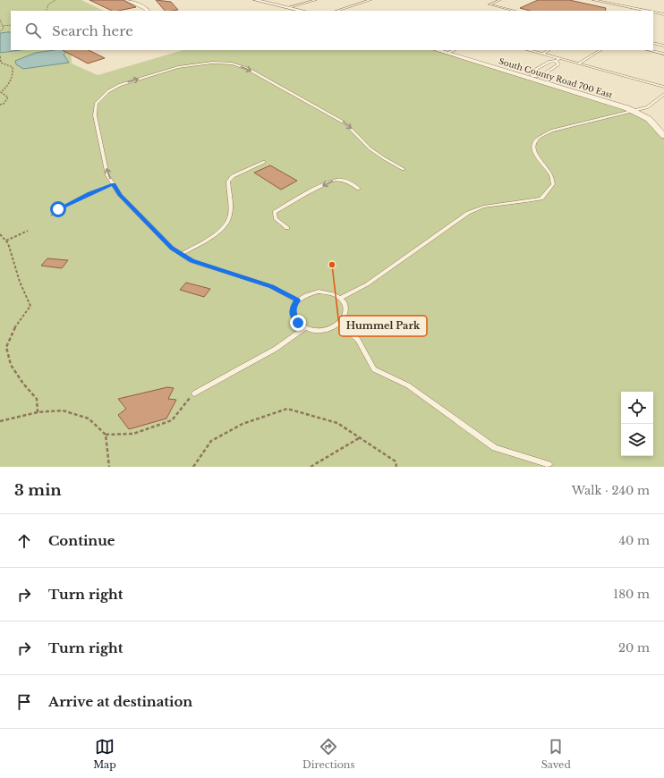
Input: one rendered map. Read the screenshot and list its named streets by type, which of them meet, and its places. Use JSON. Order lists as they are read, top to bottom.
{
  "streets": {
    "street": ["South County Road 700 East"]
  },
  "places": ["Hummel Park"],
  "page": {
    "search": "Search here",
    "heading": ["3 min", "Walk · 240 m"],
    "list": [
      ["Continue", "40 m"],
      ["Turn right", "180 m"],
      ["Turn right", "20 m"],
      "Arrive at destination"
    ],
    "nav": ["Map", "Directions", "Saved"]
  }
}
